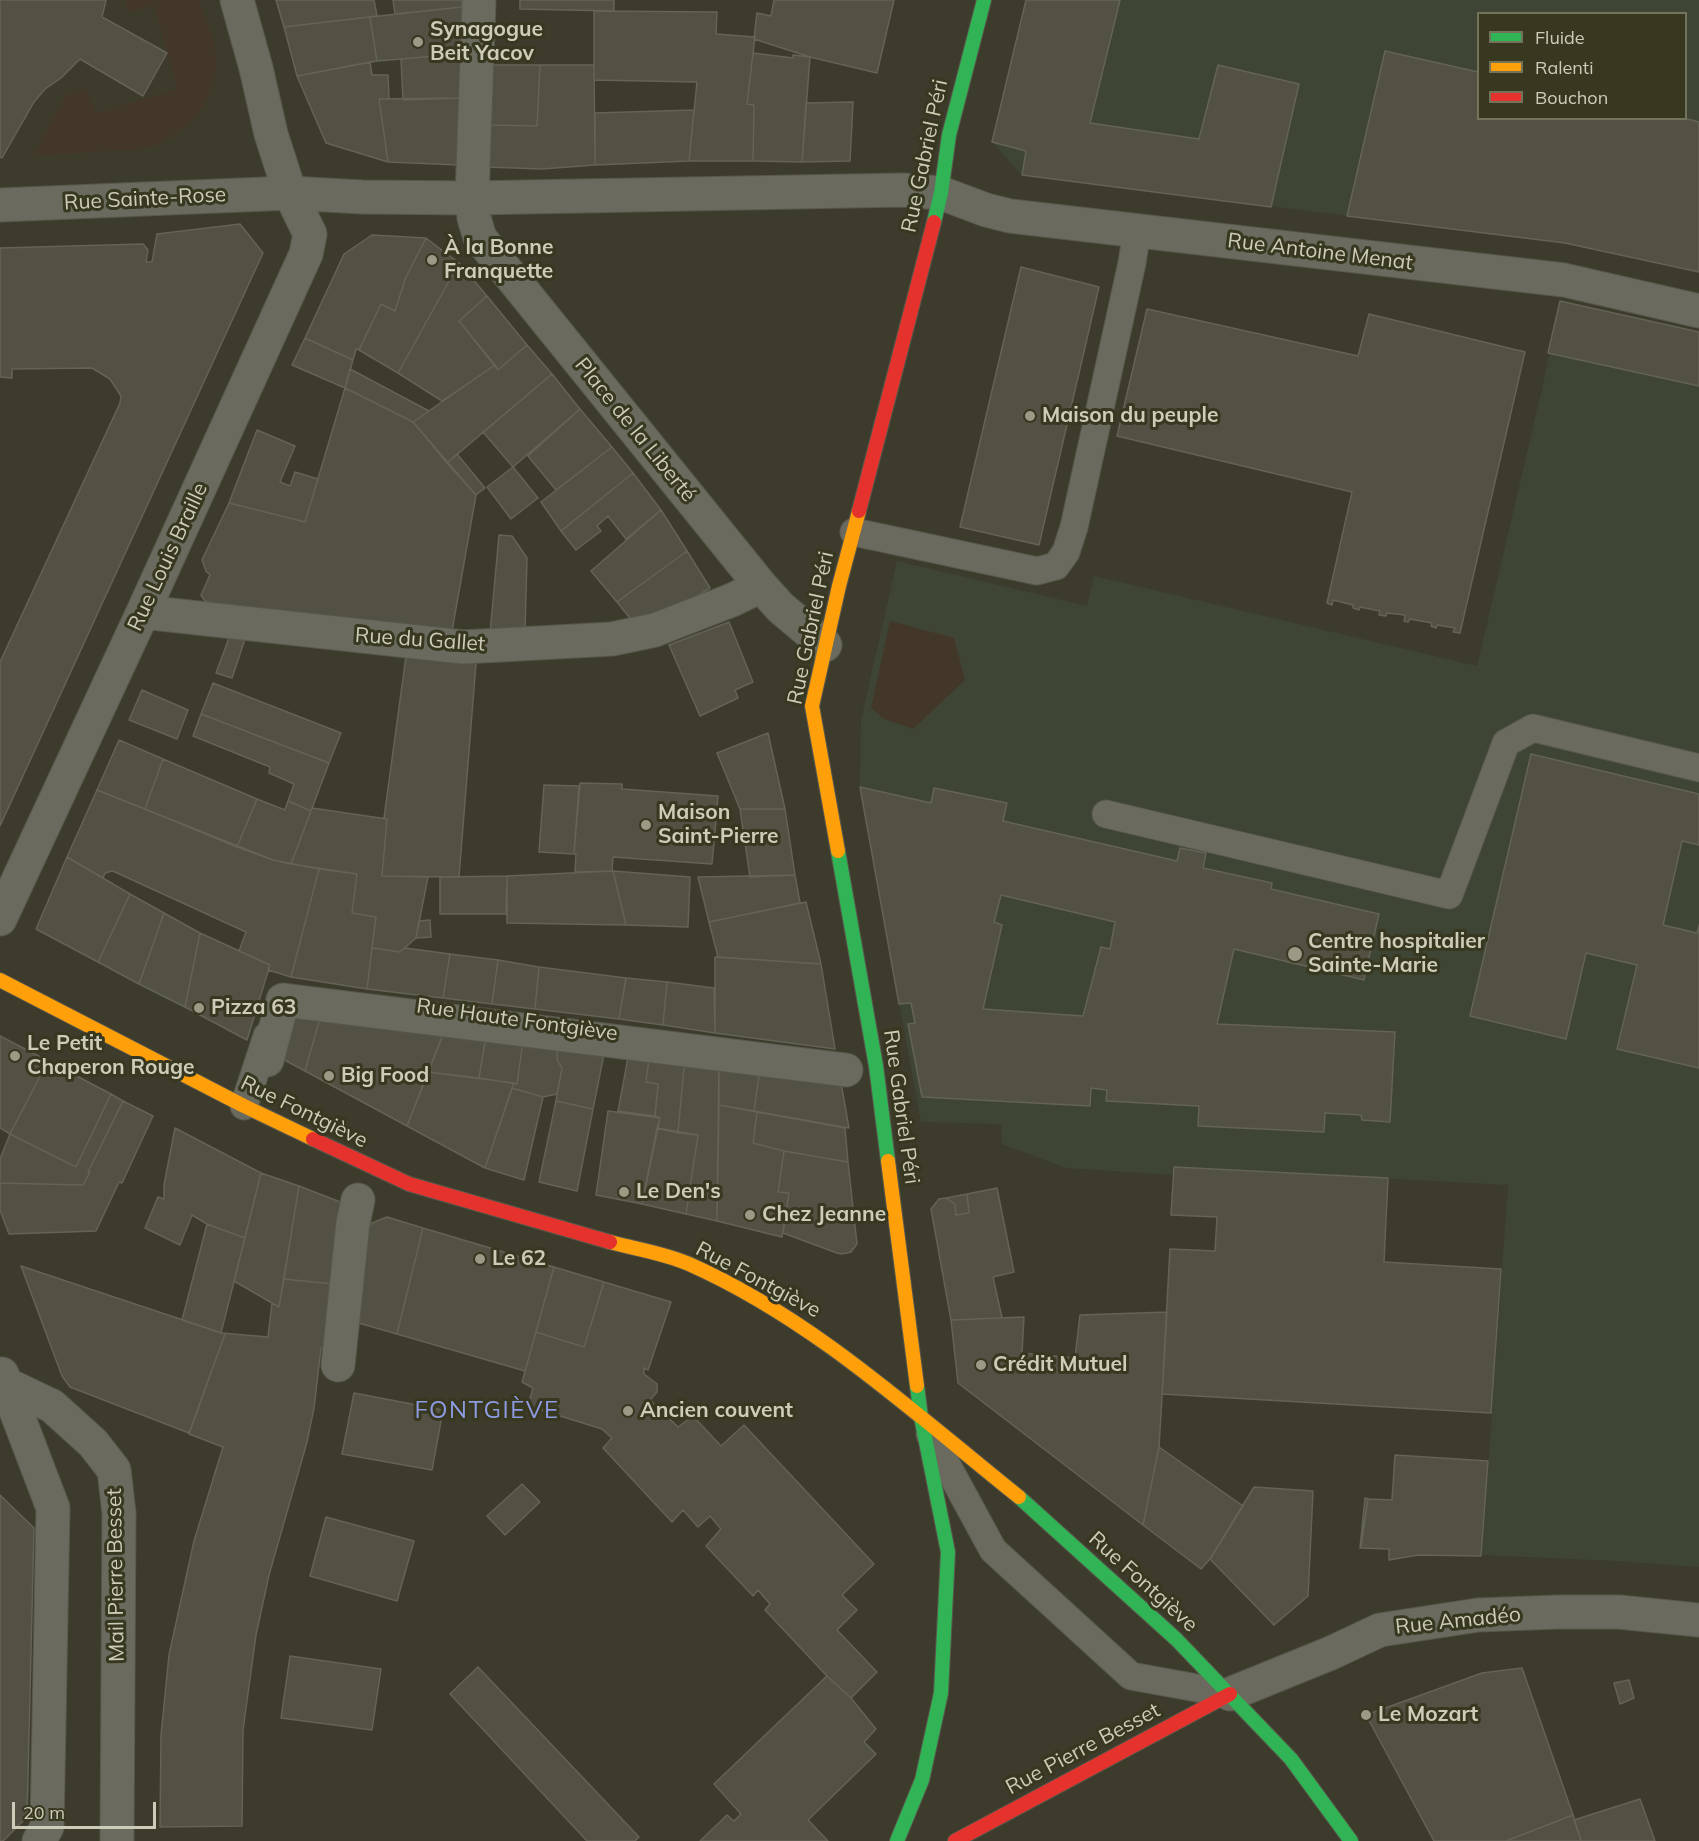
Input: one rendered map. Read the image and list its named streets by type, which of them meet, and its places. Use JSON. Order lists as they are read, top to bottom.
{
  "streets": {
    "main road": ["Rue Gabriel Péri", "Rue Fontgiève", "Rue Pierre Besset"],
    "street": [
      "Rue Sainte-Rose",
      "Rue Antoine Menat",
      "Place de la Liberté",
      "Rue Louis Braille",
      "Rue du Gallet",
      "Mail Pierre Besset",
      "Rue Amadéo"
    ],
    "lane": ["Rue Haute Fontgiève"]
  },
  "crossings": [
    ["Rue Gabriel Péri", "Rue Antoine Menat"],
    ["Rue Gabriel Péri", "Place de la Liberté"],
    ["Rue Gabriel Péri", "Rue Haute Fontgiève"],
    ["Rue Gabriel Péri", "Rue Fontgiève"],
    ["Rue Sainte-Rose", "Rue Louis Braille"],
    ["Place de la Liberté", "Rue du Gallet"],
    ["Rue Louis Braille", "Rue du Gallet"],
    ["Rue Haute Fontgiève", "Rue Fontgiève"],
    ["Rue Fontgiève", "Rue Amadéo"],
    ["Rue Fontgiève", "Rue Pierre Besset"],
    ["Rue Amadéo", "Rue Pierre Besset"]
  ],
  "districts": ["FONTGIÈVE"],
  "places": [
    "Synagogue Beit Yacov",
    "À la Bonne Franquette",
    "Maison du peuple",
    "Maison Saint-Pierre",
    "Centre hospitalier Sainte-Marie",
    "Pizza 63",
    "Le Petit Chaperon Rouge",
    "Big Food",
    "Le Den's",
    "Chez Jeanne",
    "Le 62",
    "Crédit Mutuel",
    "Ancien couvent",
    "Le Mozart"
  ],
  "legend": ["Fluide", "Ralenti", "Bouchon"],
  "scale_bar": "20 m"
}
